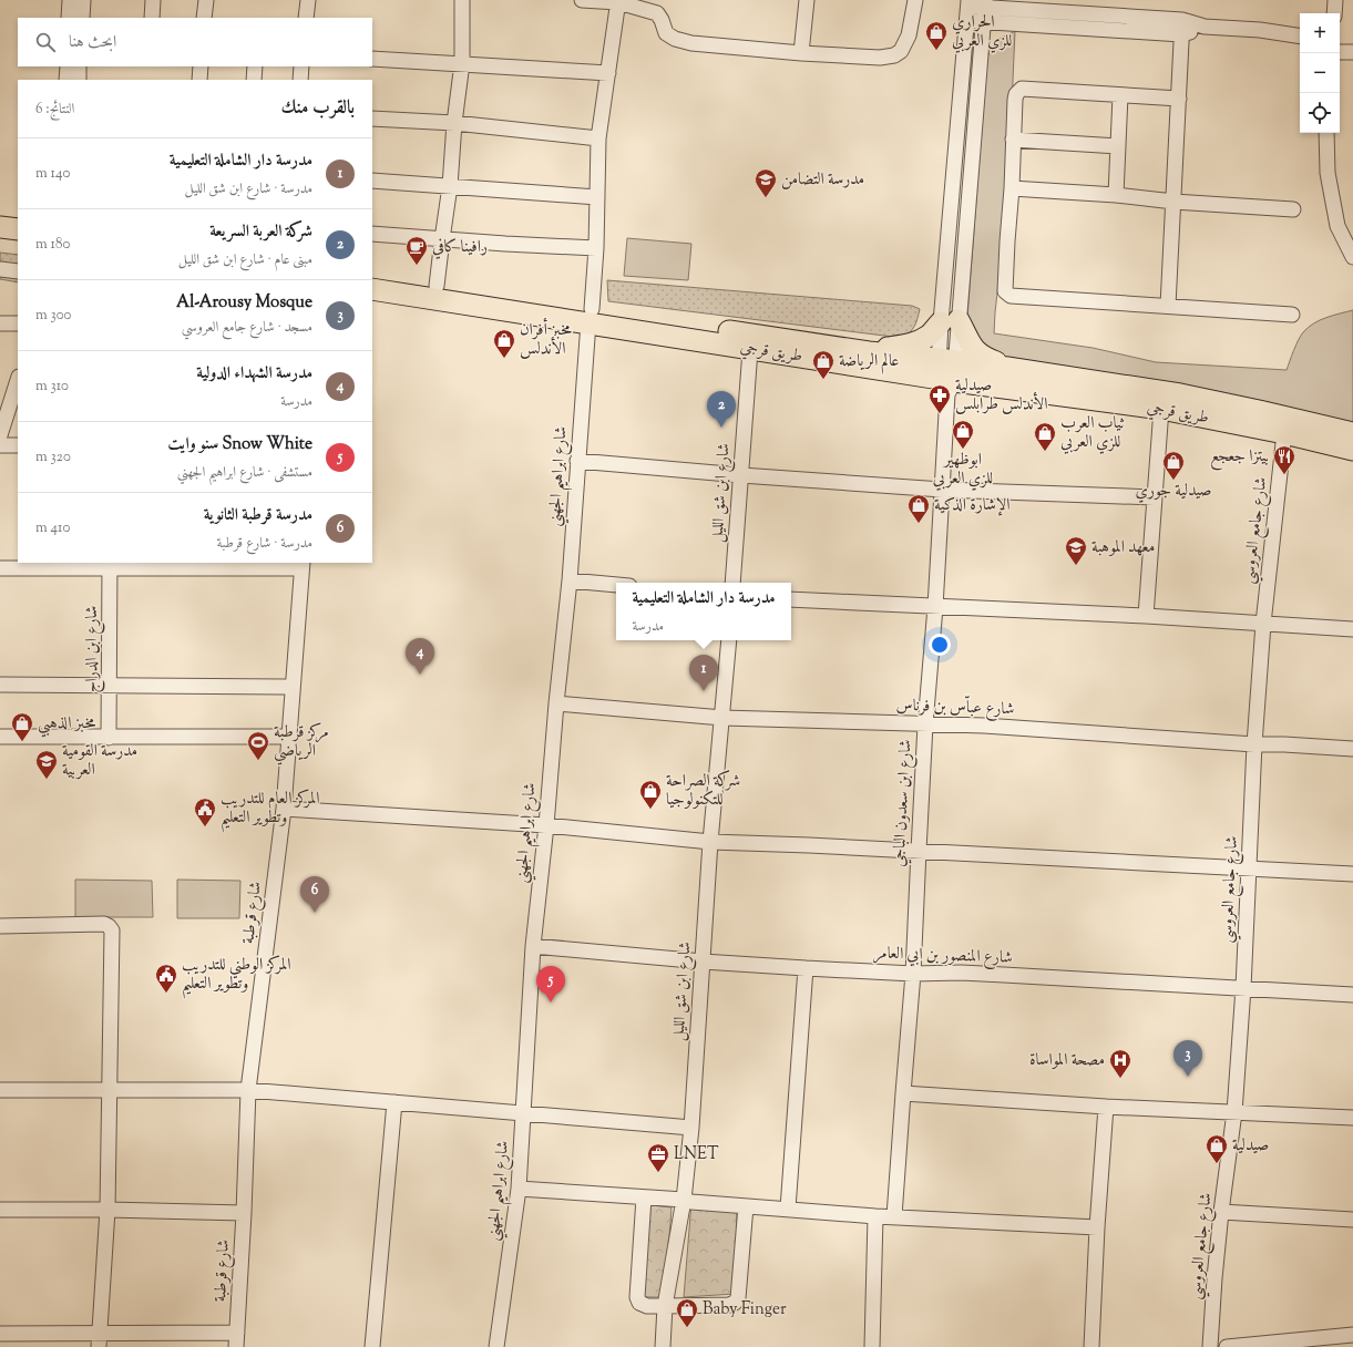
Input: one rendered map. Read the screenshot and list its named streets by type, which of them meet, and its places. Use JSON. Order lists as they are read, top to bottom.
{
  "streets": {
    "highway": ["طريق قرجي"],
    "street": [
      "شارع ابراهيم الجهني",
      "شارع ابن شق الليل",
      "شارع جامع العروسي",
      "شارع ابن الدراج",
      "شارع عباّس بن فرناس",
      "شارع ابن سعدون الباجي",
      "شارع قرطبة",
      "شارع المنصور بن ابي العامر"
    ]
  },
  "crossings": [
    ["طريق قرجي", "شارع ابراهيم الجهني"],
    ["طريق قرجي", "شارع ابن شق الليل"],
    ["طريق قرجي", "شارع جامع العروسي"],
    ["طريق قرجي", "شارع ابن سعدون الباجي"],
    ["شارع ابراهيم الجهني", "شارع عباّس بن فرناس"],
    ["شارع ابراهيم الجهني", "شارع المنصور بن ابي العامر"],
    ["شارع ابن شق الليل", "شارع عباّس بن فرناس"],
    ["شارع ابن شق الليل", "شارع المنصور بن ابي العامر"],
    ["شارع جامع العروسي", "شارع عباّس بن فرناس"],
    ["شارع جامع العروسي", "شارع المنصور بن ابي العامر"],
    ["شارع عباّس بن فرناس", "شارع ابن سعدون الباجي"],
    ["شارع ابن سعدون الباجي", "شارع المنصور بن ابي العامر"]
  ],
  "places": {
    "shop": [
      "الحراري للزي العربي",
      "مخبز أفران الأندلس",
      "عالم الرياضة",
      "ابوظهير للزي العربي",
      "ثياب العرب للزي العربي",
      "صيدلية جوري",
      "الإشارة الذكية",
      "مخبز الذهبي",
      "شركة الصراحة للتكنولوجيا",
      "صيدلية",
      "Baby Finger"
    ],
    "school or university": ["مدرسة التضامن", "معهد الموهبة", "مدرسة القومية العربية"],
    "cafe": ["رافينا كافي"],
    "pharmacy": ["صيدلية الأندلس طرابلس"],
    "restaurant": ["بيتزا جعجع"],
    "sports": ["مركز قرطبة الرياضي"],
    "public building": ["المركز العام للتدريب وتطوير التعليم", "المركز الوطني للتدريب وتطوير التعليم"],
    "hospital": ["مصحة المواساة"],
    "office": ["LNET"]
  },
  "page": {
    "map_buttons": ["+", "−"],
    "search": "ابحث هنا",
    "heading": ["بالقرب منك", "النتائج: 6"],
    "list": [
      {
        "mark": "1",
        "name": "مدرسة دار الشاملة التعليمية",
        "note": "مدرسة · شارع ابن شق الليل",
        "value": "140 m"
      },
      {
        "mark": "2",
        "name": "شركة العربة السريعة",
        "note": "مبنى عام · شارع ابن شق الليل",
        "value": "180 m"
      },
      {
        "mark": "3",
        "name": "Al-Arousy Mosque",
        "note": "مسجد · شارع جامع العروسي",
        "value": "300 m"
      },
      {
        "mark": "4",
        "name": "مدرسة الشهداء الدولية",
        "note": "مدرسة",
        "value": "310 m"
      },
      {
        "mark": "5",
        "name": "Snow White سنو وايت",
        "note": "مستشفى · شارع ابراهيم الجهني",
        "value": "320 m"
      },
      {
        "mark": "6",
        "name": "مدرسة قرطبة الثانوية",
        "note": "مدرسة · شارع قرطبة",
        "value": "410 m"
      }
    ],
    "pins": [
      "2",
      "4",
      "1",
      "6",
      "5",
      "3"
    ],
    "popup": ["مدرسة دار الشاملة التعليمية", "مدرسة"]
  }
}
